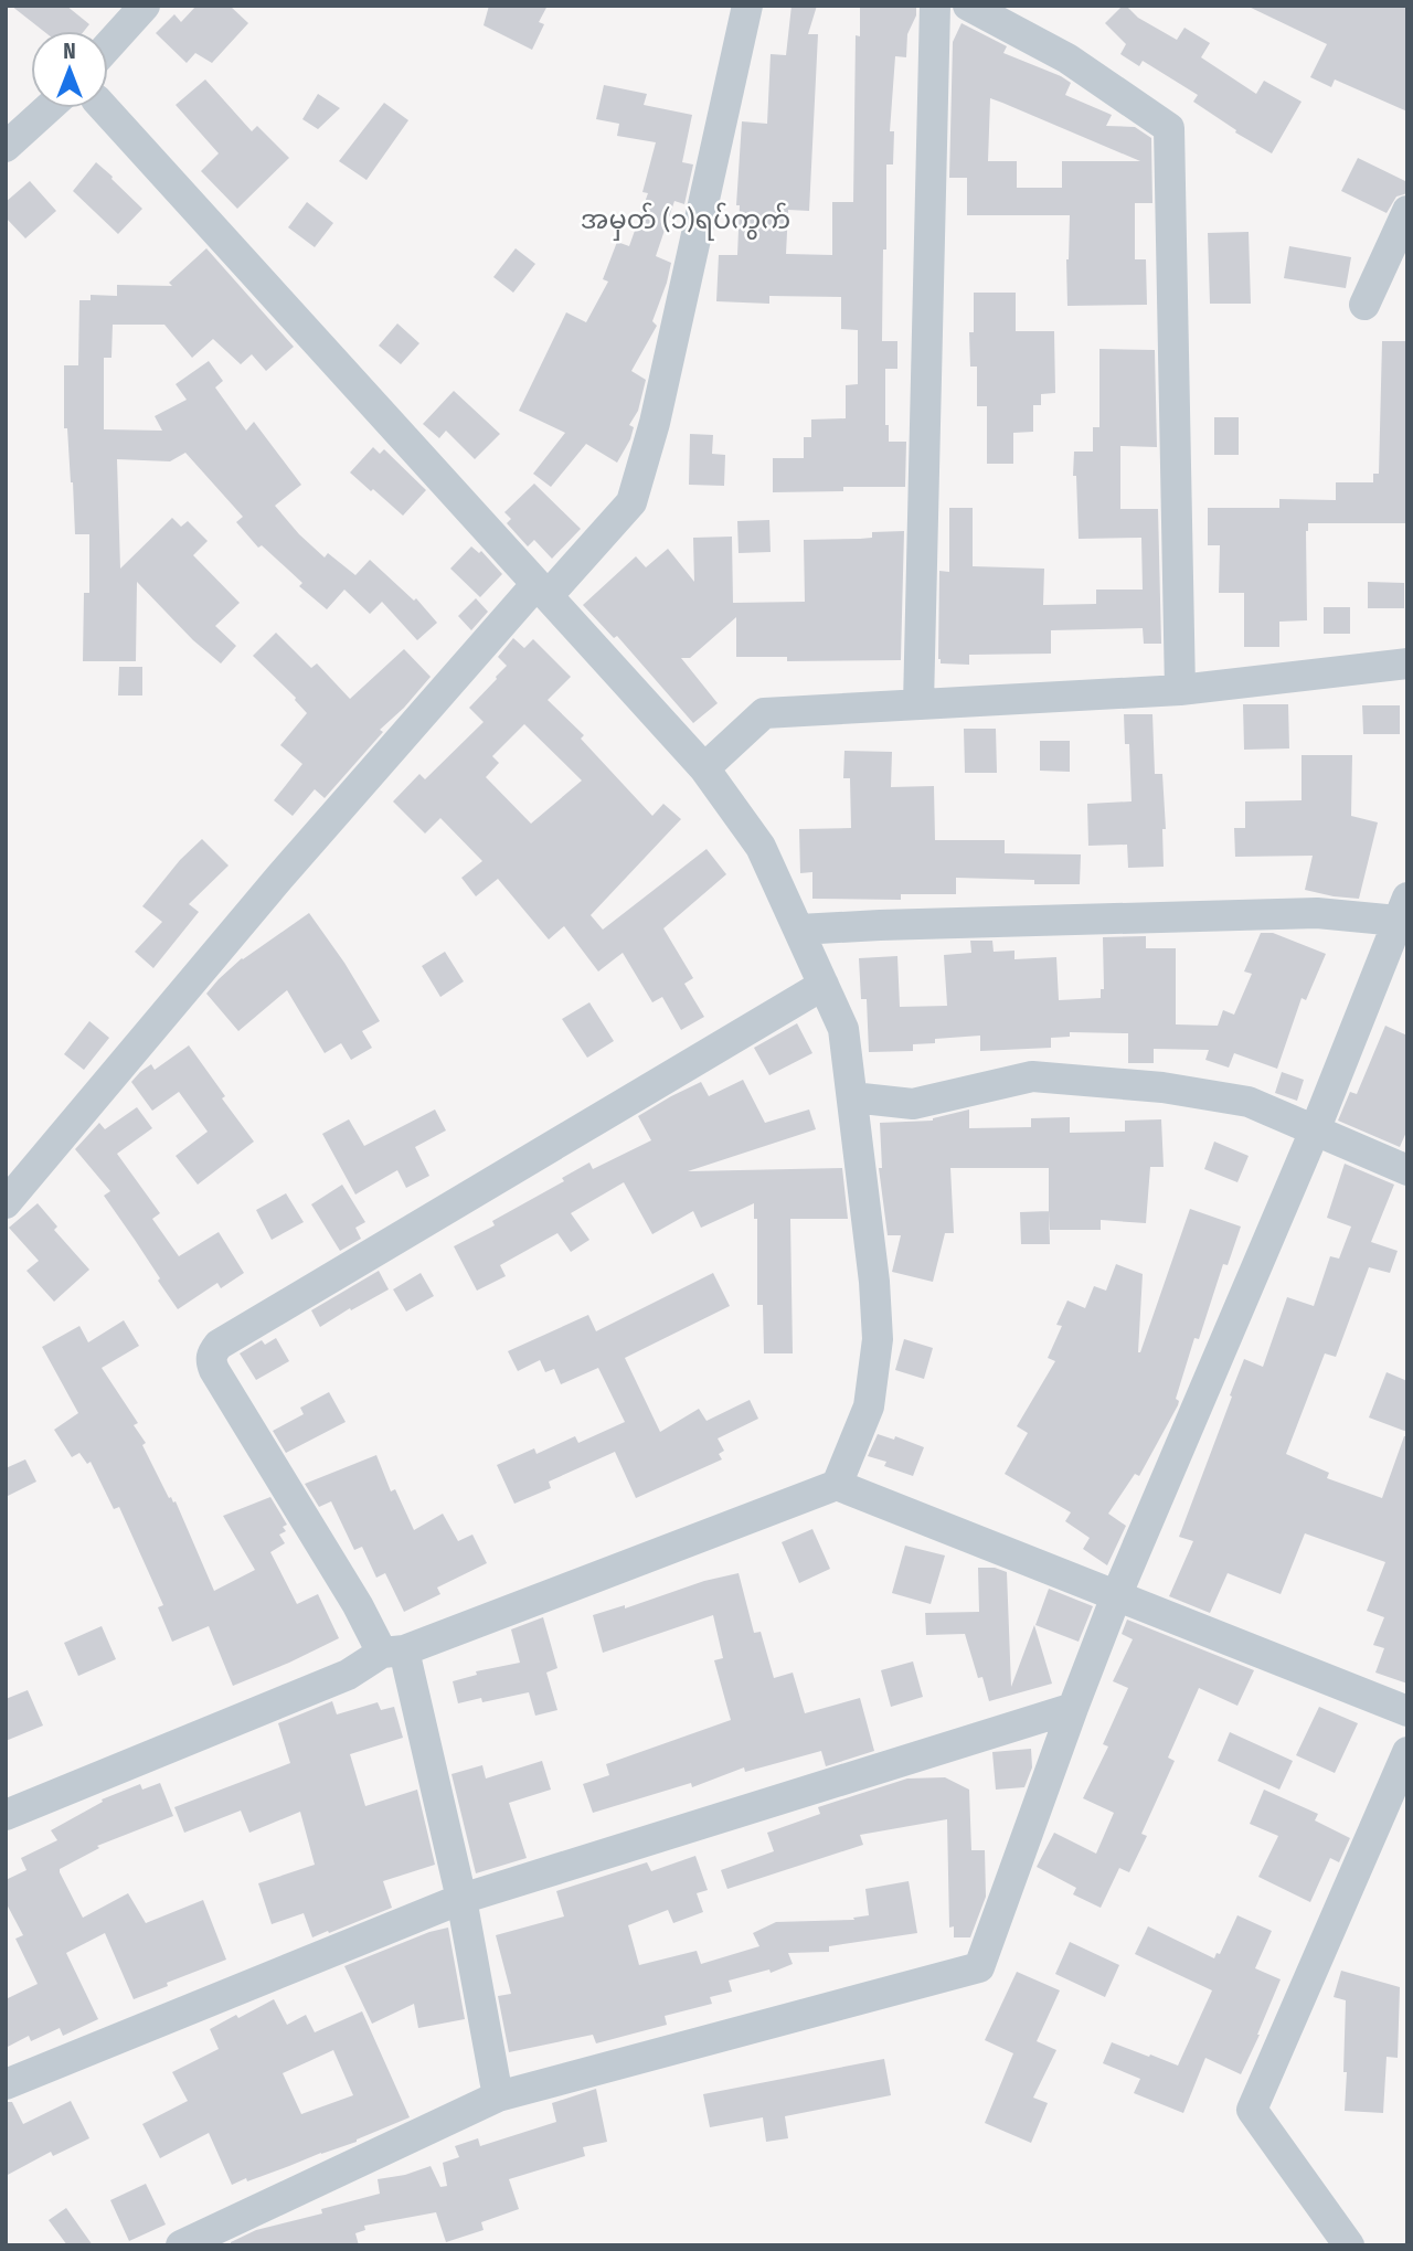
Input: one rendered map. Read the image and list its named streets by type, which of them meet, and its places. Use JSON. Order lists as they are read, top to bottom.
{
  "districts": ["အမှတ် (၁)ရပ်ကွက်"],
  "north": "top"
}
